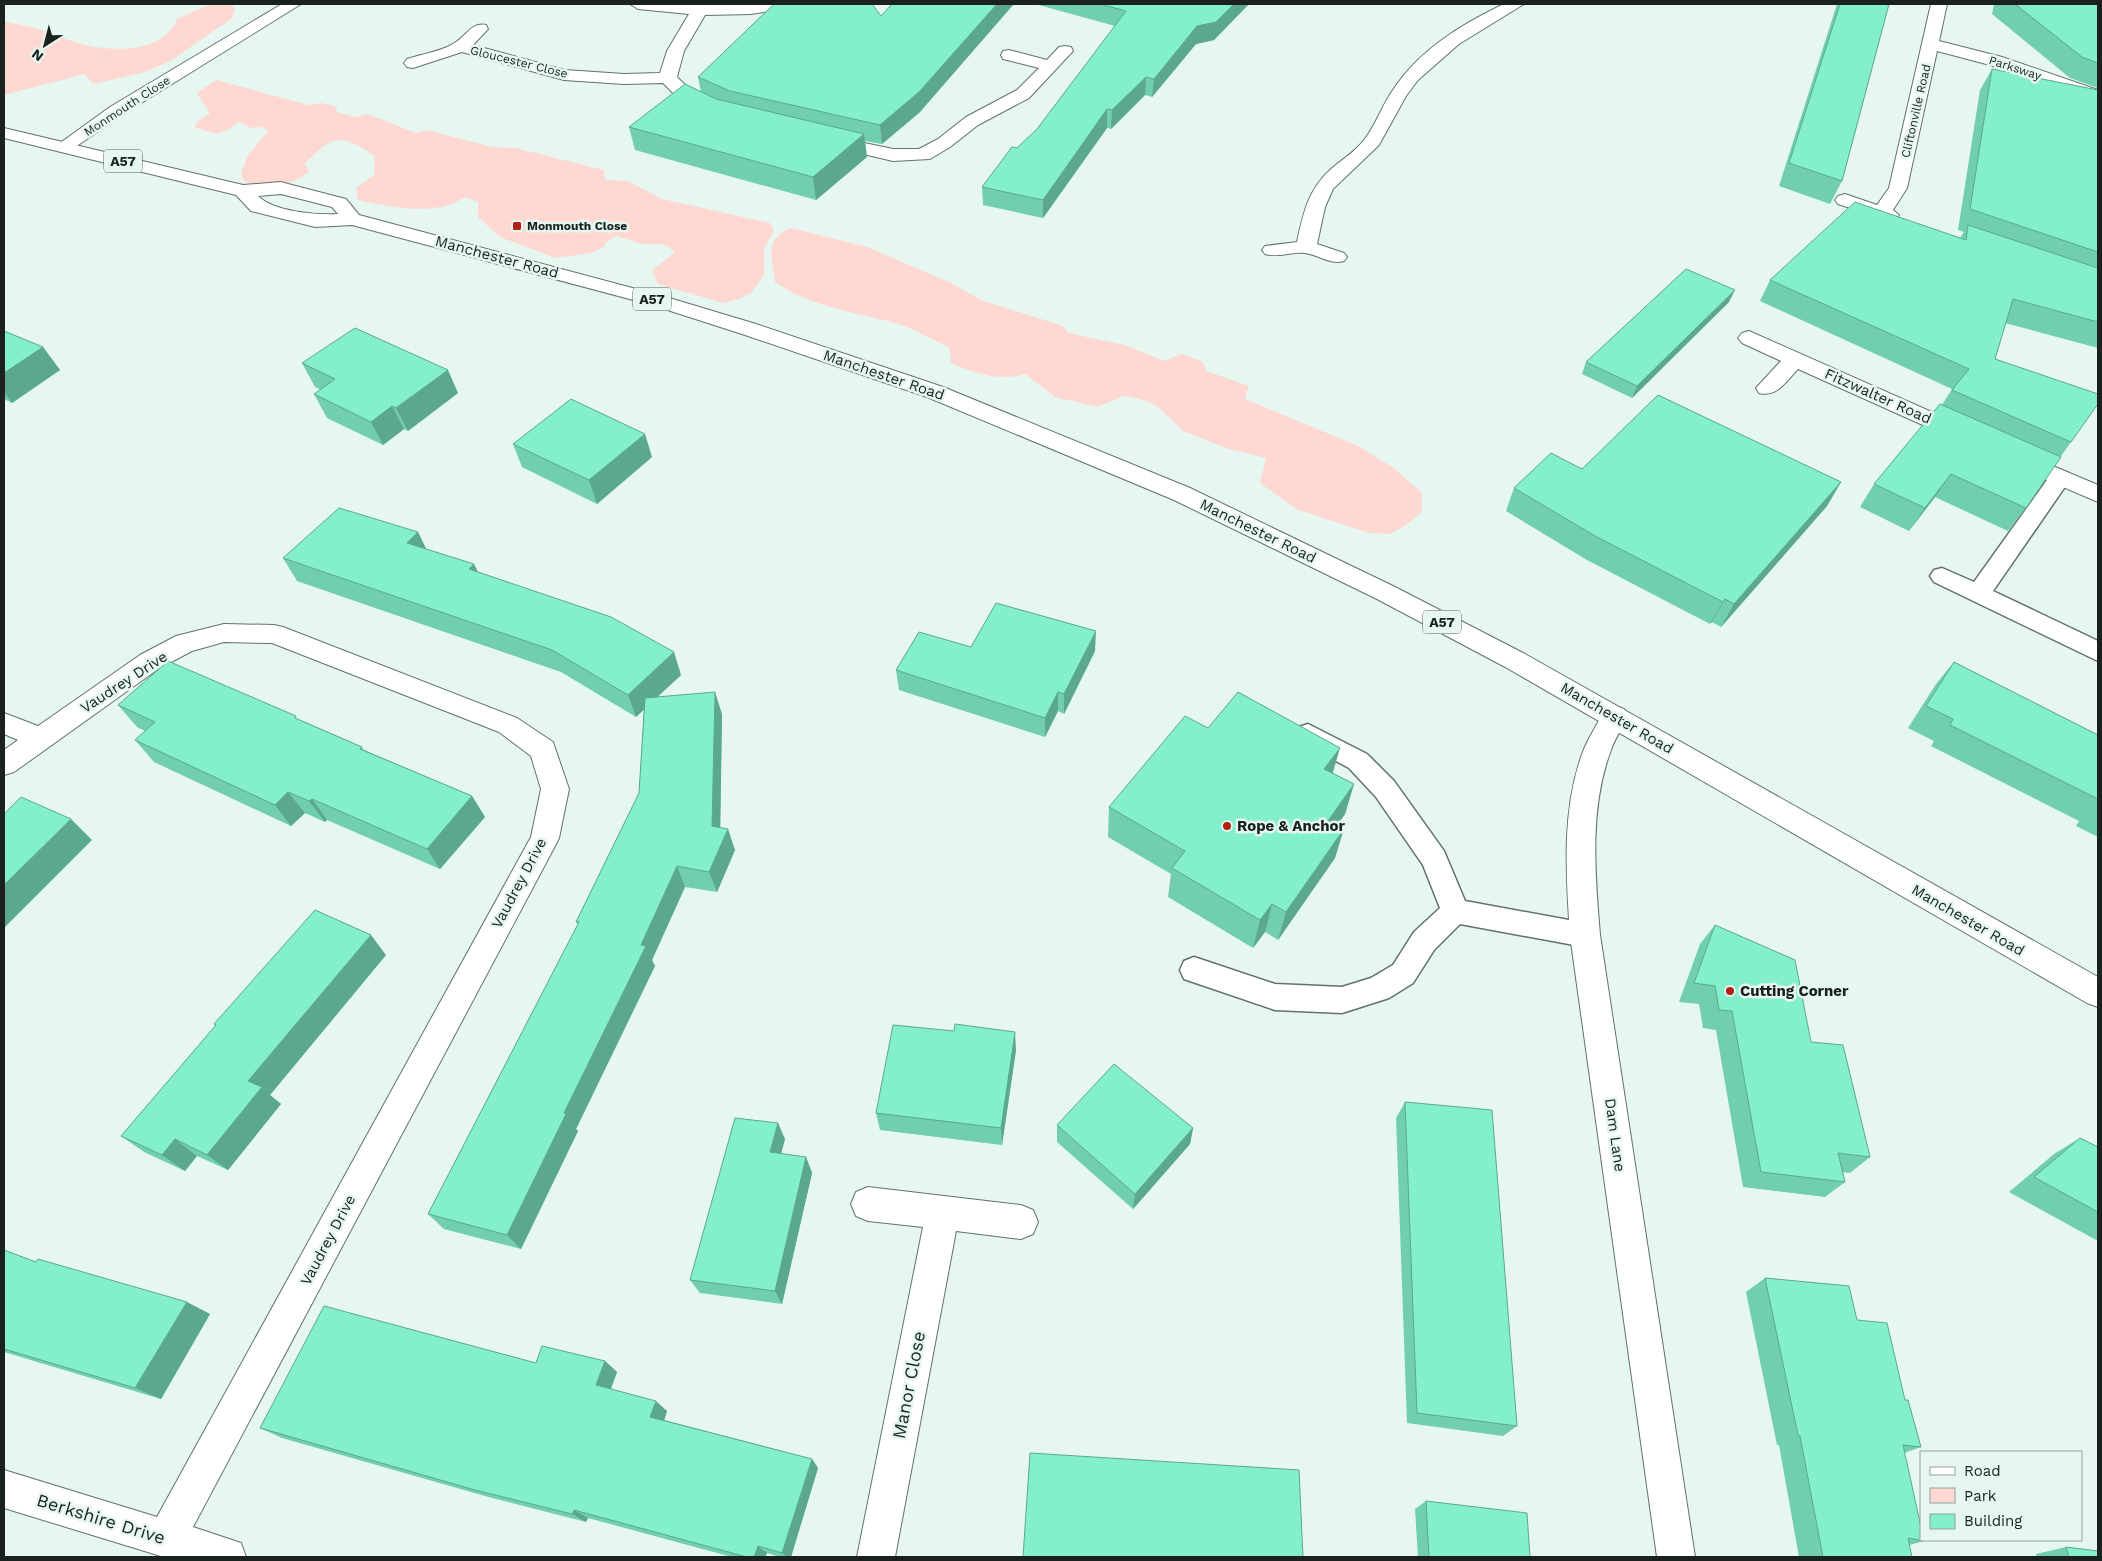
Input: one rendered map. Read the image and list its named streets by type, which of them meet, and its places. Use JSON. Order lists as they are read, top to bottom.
{
  "streets": {
    "street": [
      "Gloucester Close",
      "Parksway",
      "Monmouth Close",
      "Cliftonville Road",
      "A57",
      "Manchester Road",
      "Fitzwalter Road",
      "Vaudrey Drive",
      "Dam Lane",
      "Manor Close",
      "Berkshire Drive"
    ]
  },
  "crossings": [
    ["Parksway", "Cliftonville Road"],
    ["Monmouth Close", "Manchester Road"],
    ["Manchester Road", "Dam Lane"],
    ["Vaudrey Drive", "Berkshire Drive"]
  ],
  "places": {
    "transit": ["Monmouth Close"],
    "other": ["Rope & Anchor", "Cutting Corner"]
  },
  "legend": ["Road", "Park", "Building"],
  "north": "bottom left"
}
